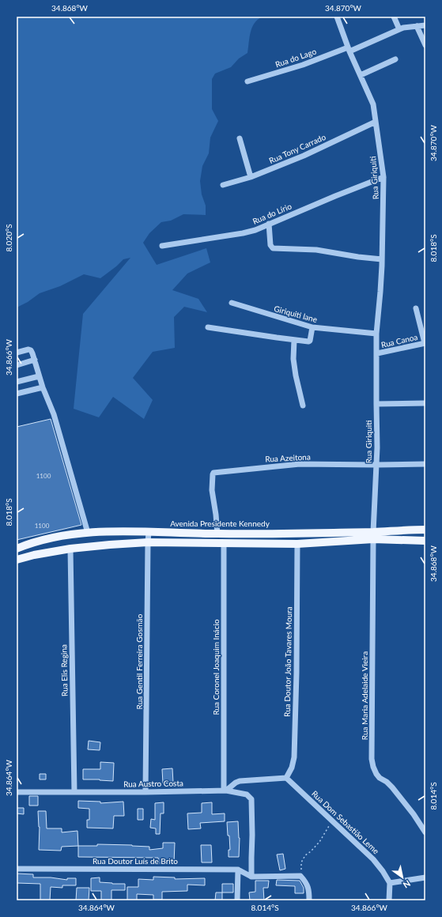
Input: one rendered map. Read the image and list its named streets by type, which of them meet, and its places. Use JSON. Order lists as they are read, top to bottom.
{
  "streets": {
    "main road": ["Avenida Presidente Kennedy"],
    "street": [
      "Rua do Lago",
      "Rua Tony Carrado",
      "Rua Giriquiti",
      "Rua do Lírio",
      "Giriquiti lane",
      "Rua Canoa",
      "Rua Azeitona",
      "Rua Gentil Ferreira Gosmão",
      "Rua Doutor João Tavares Moura",
      "Rua Coronel Joaquim Inácio",
      "Rua Elis Regina",
      "Rua Maria Adelaide Vieira",
      "Rua Austro Costa",
      "Rua Dom Sebastião Leme",
      "Rua Doutor Luís de Brito"
    ]
  },
  "crossings": [
    ["Rua do Lago", "Rua Giriquiti"],
    ["Rua Tony Carrado", "Rua Giriquiti"],
    ["Rua Giriquiti", "Rua do Lírio"],
    ["Rua Giriquiti", "Giriquiti lane"],
    ["Rua Giriquiti", "Rua Canoa"],
    ["Rua Giriquiti", "Rua Azeitona"],
    ["Rua Giriquiti", "Avenida Presidente Kennedy"],
    ["Rua Giriquiti", "Rua Maria Adelaide Vieira"],
    ["Rua Azeitona", "Avenida Presidente Kennedy"],
    ["Avenida Presidente Kennedy", "Rua Gentil Ferreira Gosmão"],
    ["Avenida Presidente Kennedy", "Rua Doutor João Tavares Moura"],
    ["Avenida Presidente Kennedy", "Rua Coronel Joaquim Inácio"],
    ["Avenida Presidente Kennedy", "Rua Elis Regina"],
    ["Avenida Presidente Kennedy", "Rua Maria Adelaide Vieira"],
    ["Rua Gentil Ferreira Gosmão", "Rua Austro Costa"],
    ["Rua Doutor João Tavares Moura", "Rua Dom Sebastião Leme"],
    ["Rua Coronel Joaquim Inácio", "Rua Austro Costa"],
    ["Rua Elis Regina", "Rua Austro Costa"],
    ["Rua Austro Costa", "Rua Doutor Luís de Brito"]
  ],
  "house_numbers": ["1100", "1100"],
  "north": "bottom right",
  "coordinates": [
    "34.868°W",
    "34.870°W",
    "8.020°S",
    "8.018°S",
    "34.866°W",
    "34.864°W",
    "8.014°S"
  ]
}
